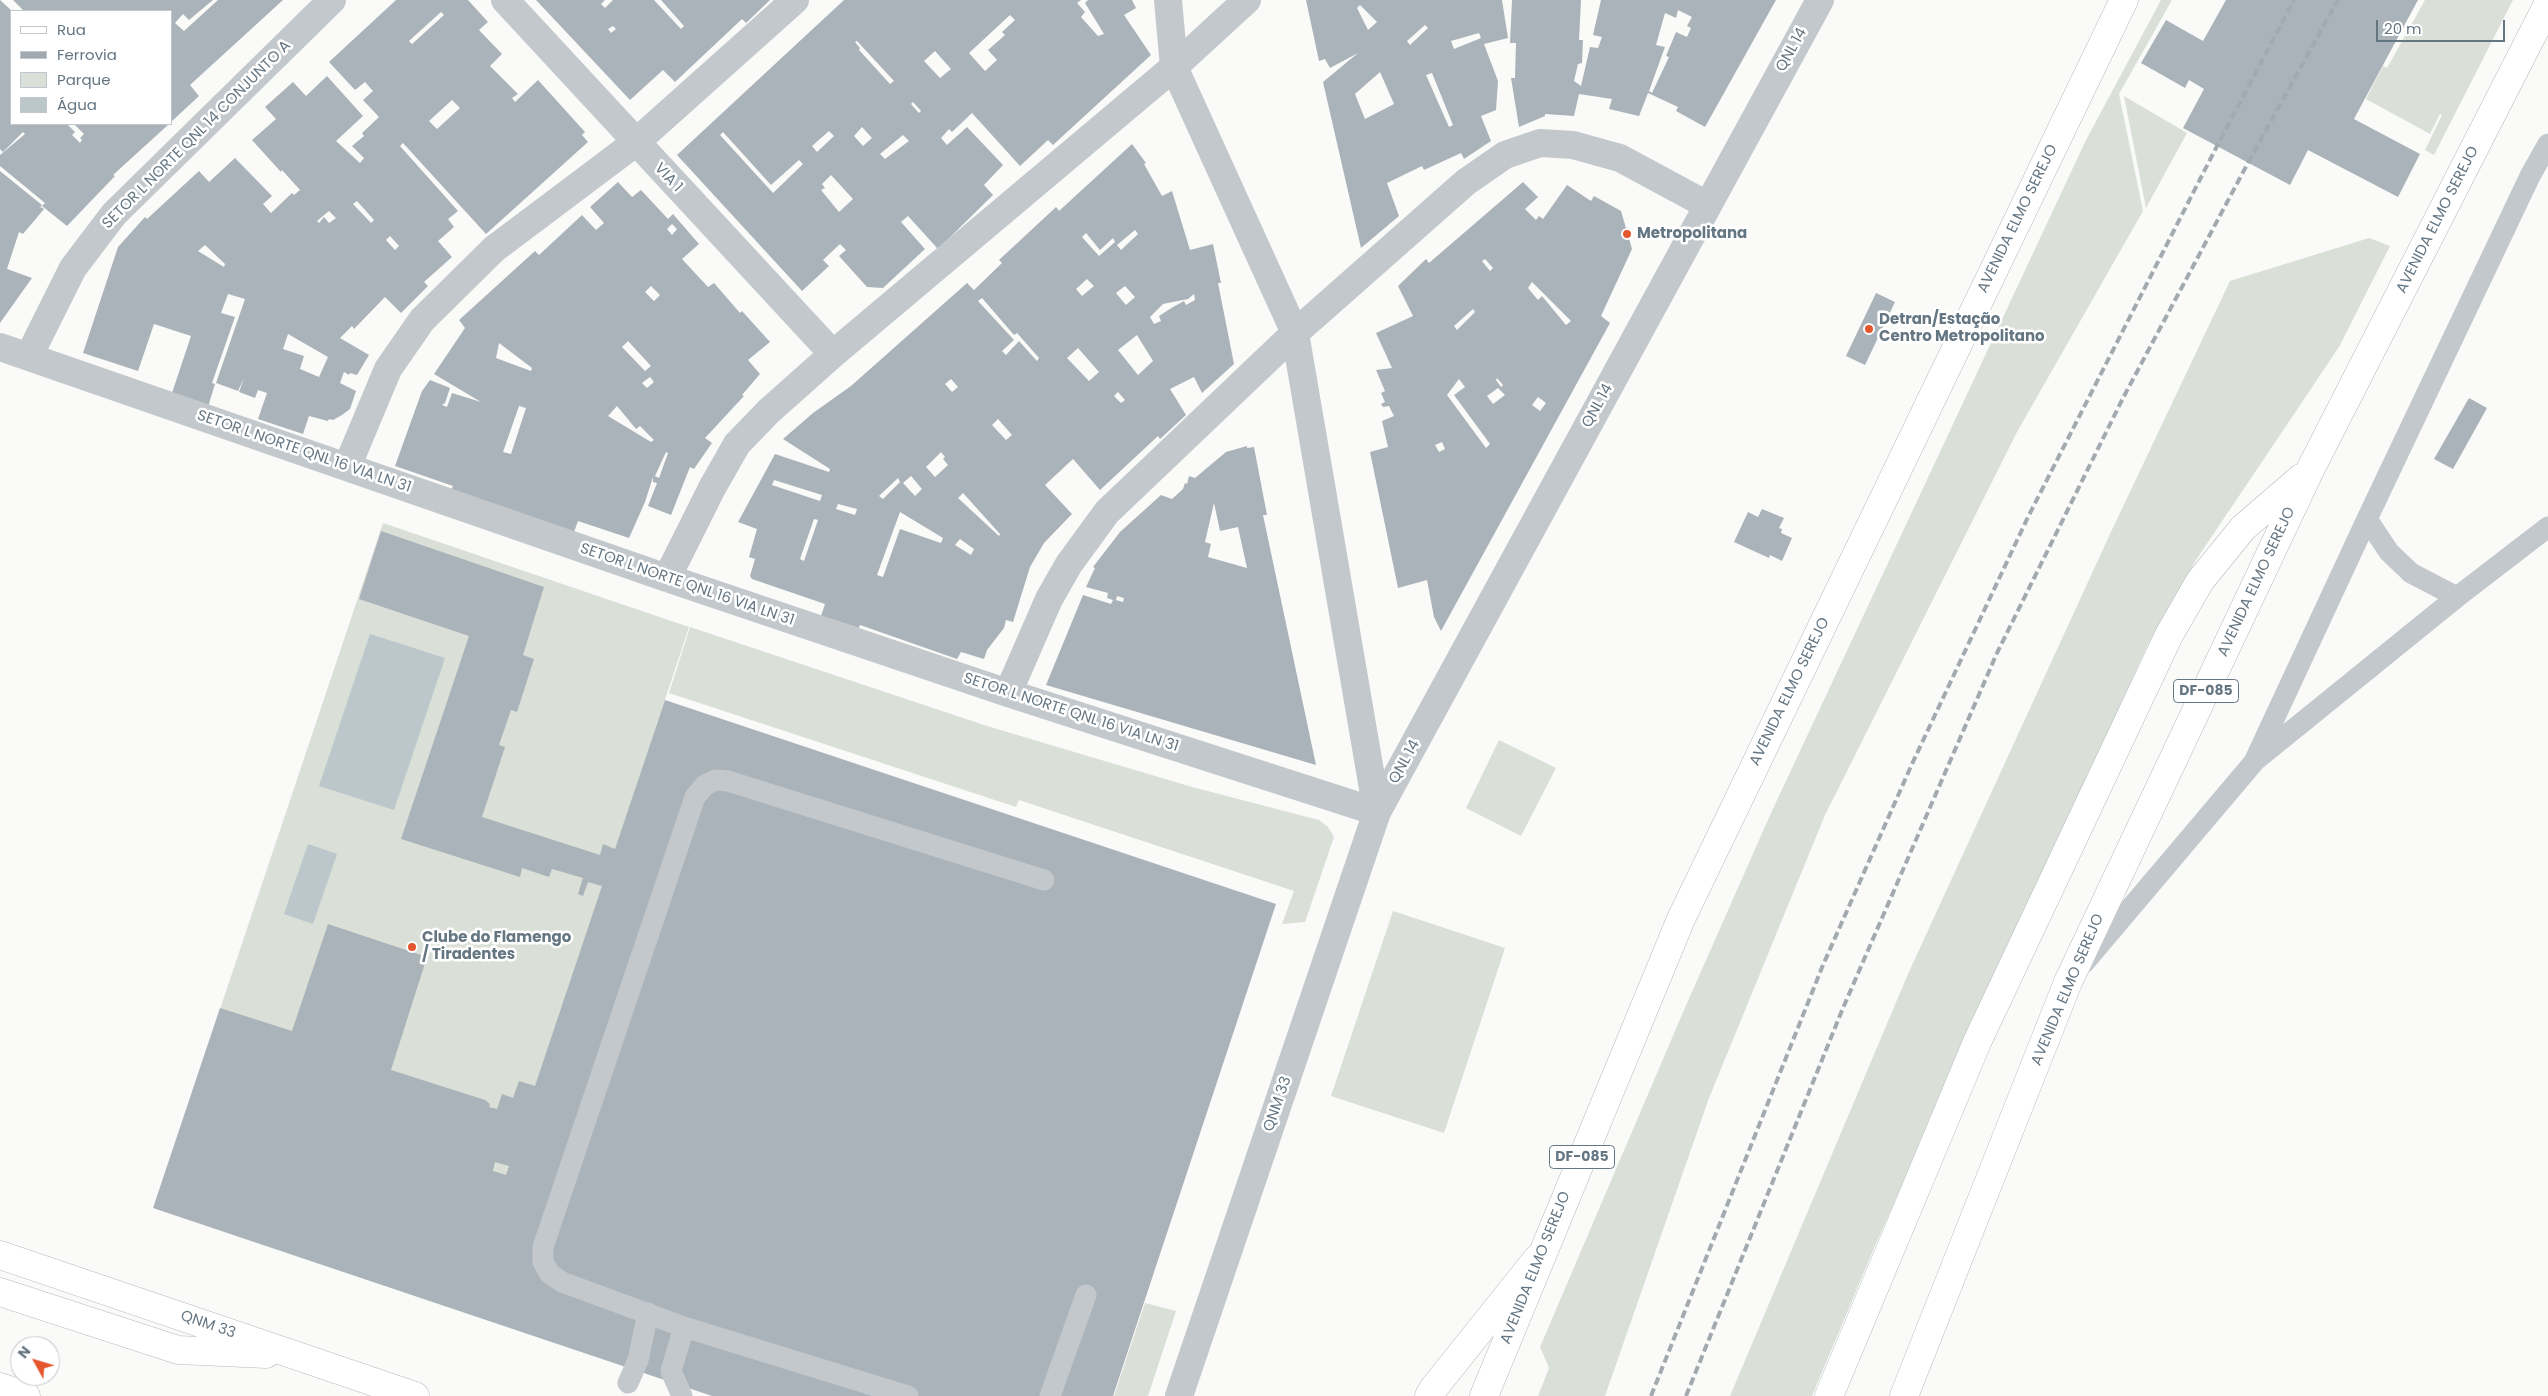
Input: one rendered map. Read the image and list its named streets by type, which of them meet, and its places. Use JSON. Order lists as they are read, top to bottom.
{
  "streets": {
    "main road": ["AVENIDA ELMO SEREJO", "DF-085", "QNM 33"],
    "street": [
      "QNL 14",
      "SETOR L NORTE QNL 14 CONJUNTO A",
      "VIA 1",
      "SETOR L NORTE QNL 16 VIA LN 31"
    ]
  },
  "crossings": [
    ["QNL 14", "SETOR L NORTE QNL 16 VIA LN 31"],
    ["QNL 14", "QNM 33"],
    ["SETOR L NORTE QNL 14 CONJUNTO A", "SETOR L NORTE QNL 16 VIA LN 31"],
    ["SETOR L NORTE QNL 16 VIA LN 31", "QNM 33"]
  ],
  "places": ["Metropolitana", "Detran/Estação Centro Metropolitano", "Clube do Flamengo / Tiradentes"],
  "legend": [
    "Rua",
    "Ferrovia",
    "Parque",
    "Água"
  ],
  "scale_bar": "20 m",
  "north": "top left"
}
